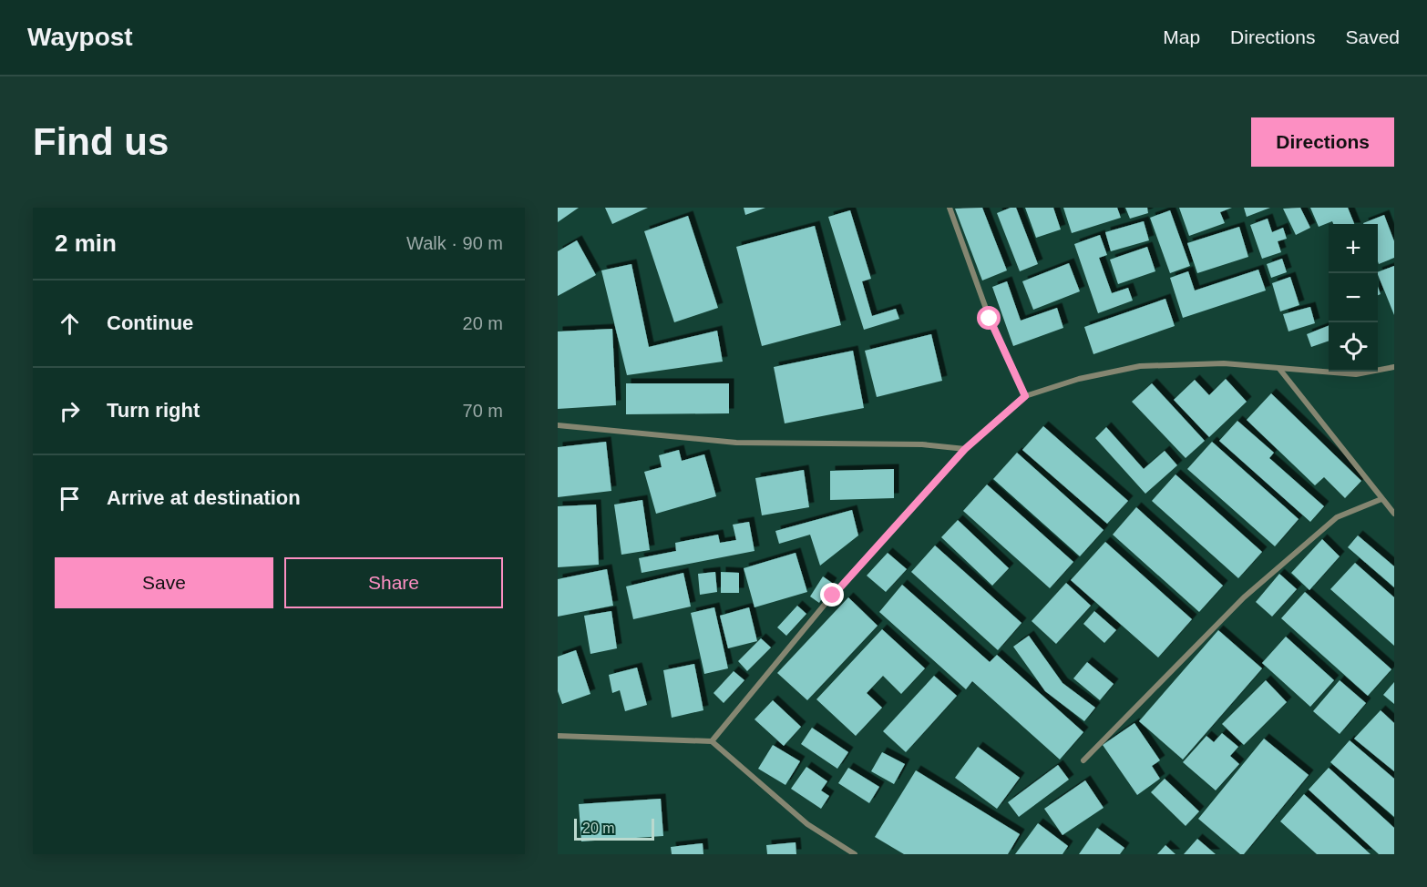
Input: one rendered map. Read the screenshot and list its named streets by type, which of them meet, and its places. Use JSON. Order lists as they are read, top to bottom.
{
  "scale_bar": "20 m",
  "page": {
    "header": "Waypost",
    "nav": ["Map", "Directions", "Saved"],
    "buttons": [
      "Directions",
      ["Save", "Share"]
    ],
    "title": "Find us",
    "heading": ["2 min", "Walk · 90 m"],
    "map_buttons": ["+", "−"],
    "list": [
      ["Continue", "20 m"],
      ["Turn right", "70 m"],
      "Arrive at destination"
    ],
    "scale": "20 m"
  }
}
